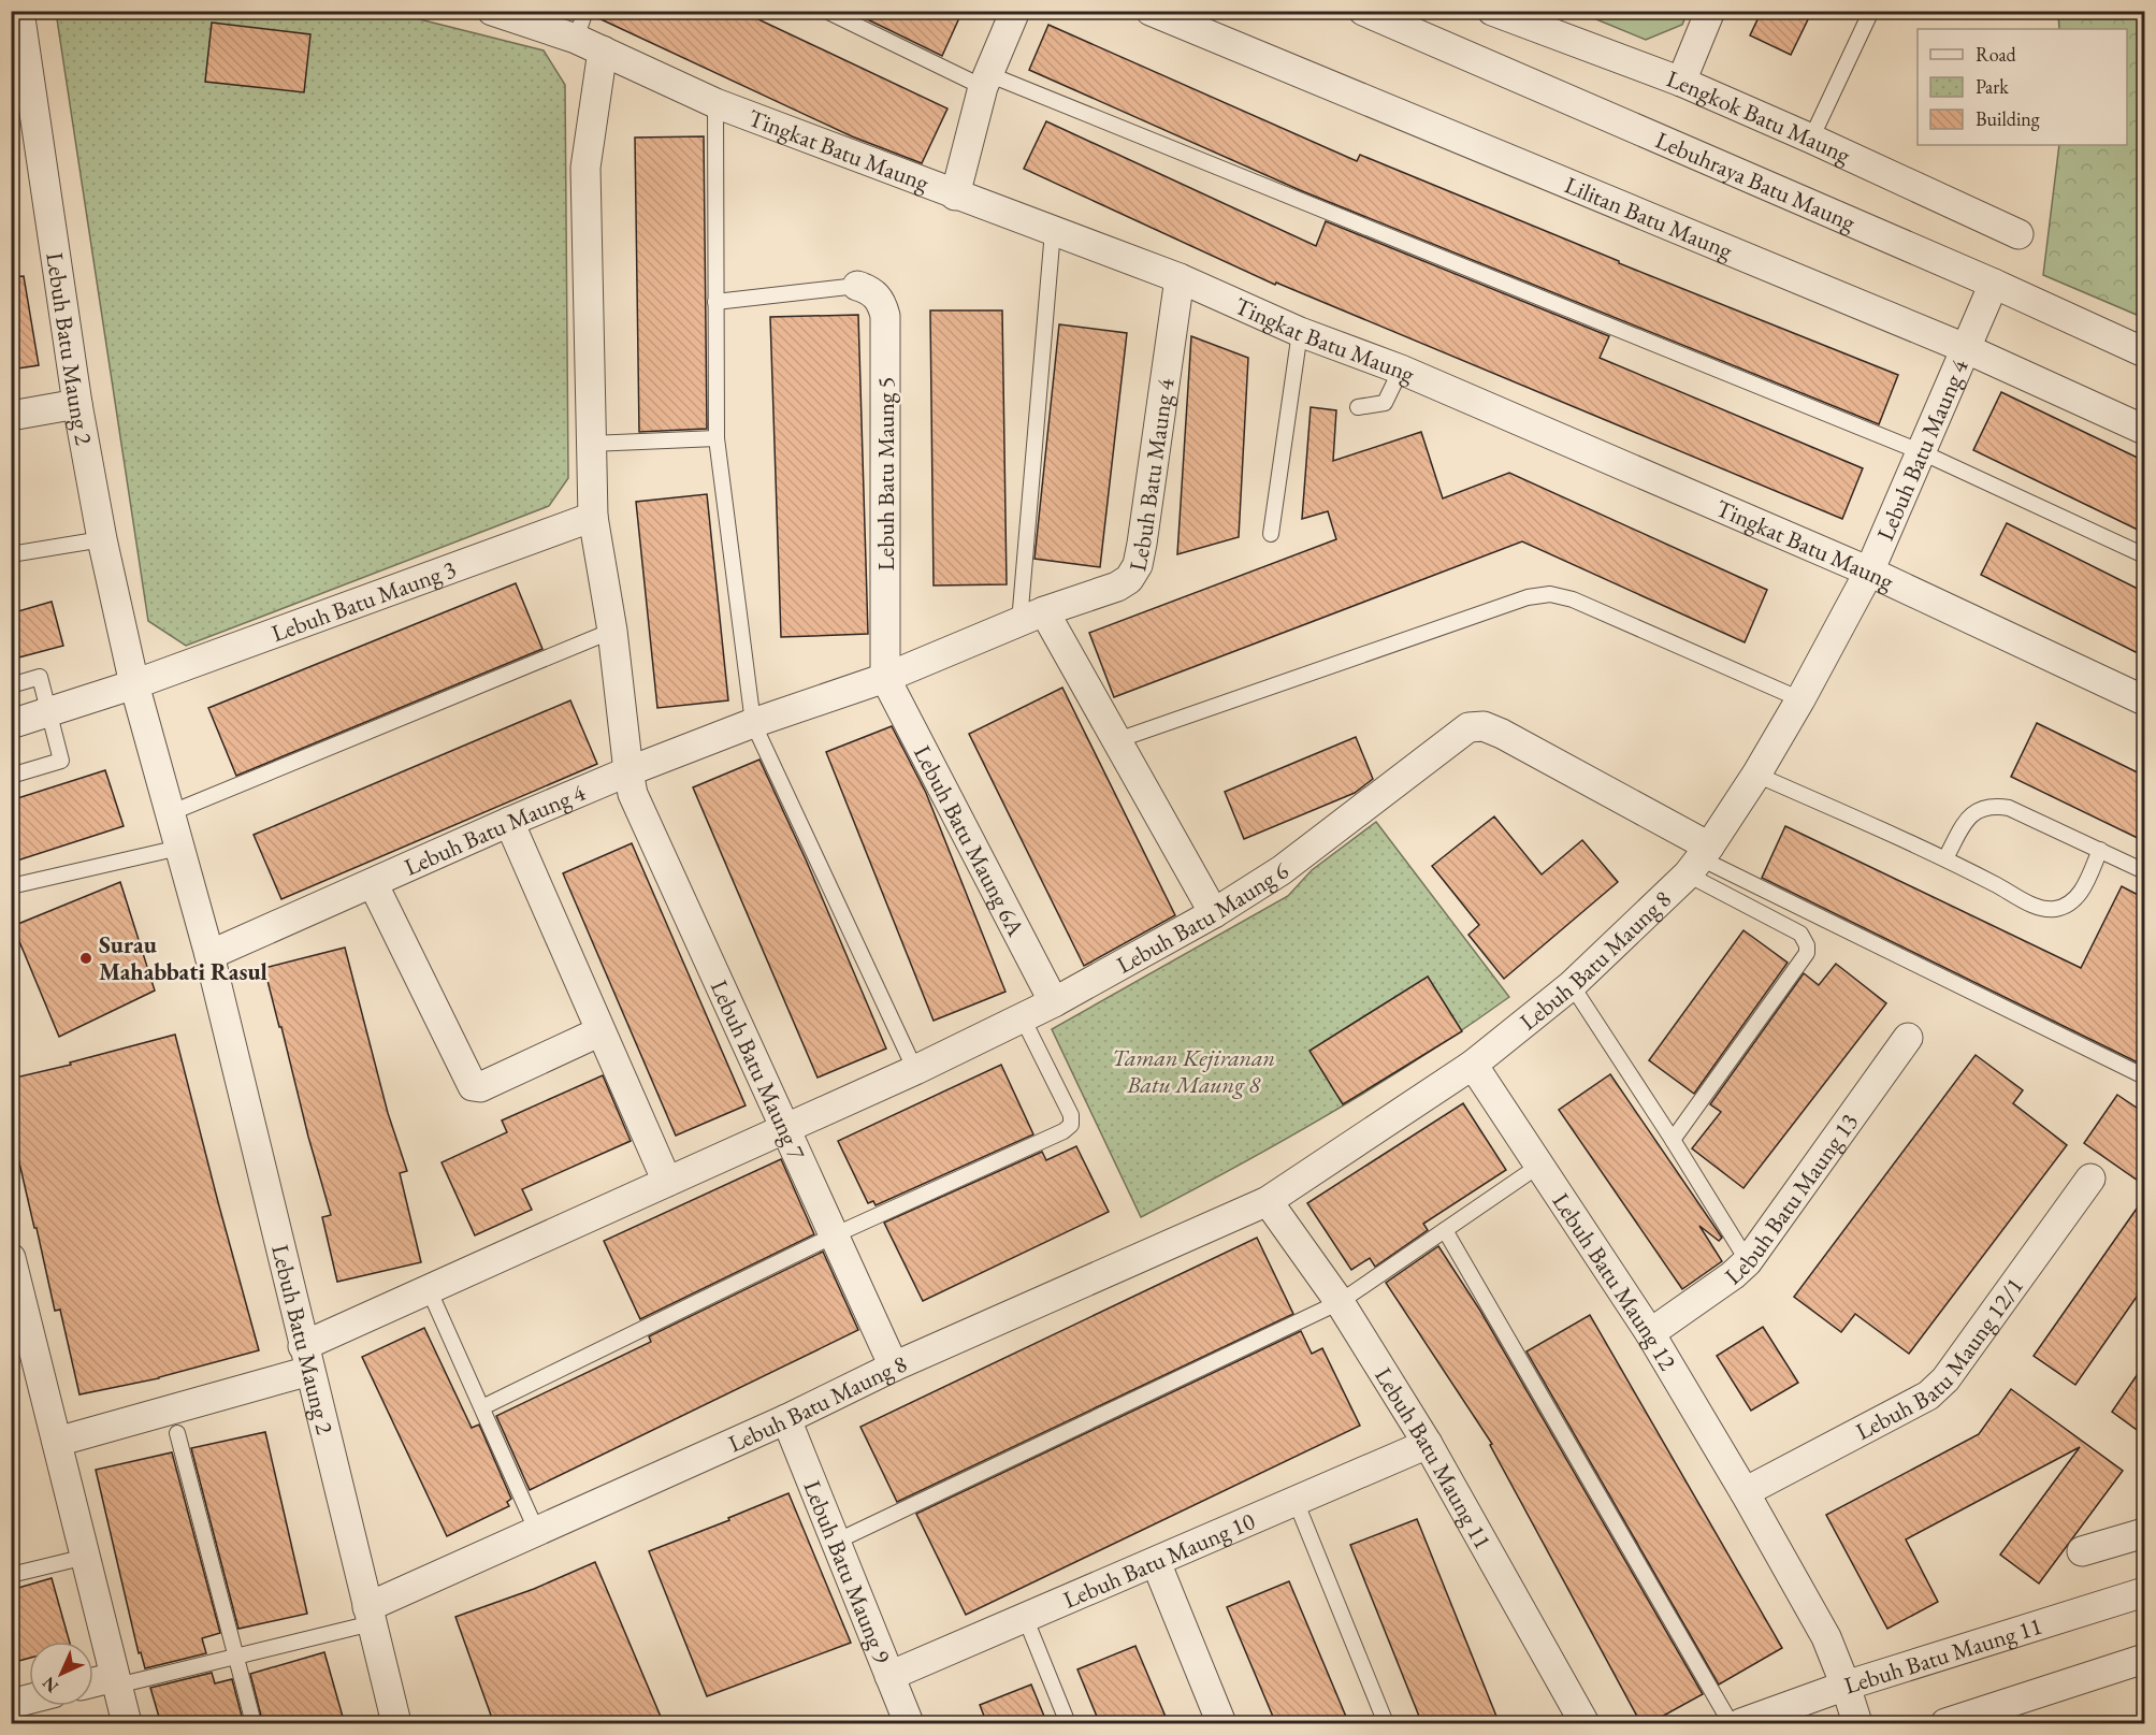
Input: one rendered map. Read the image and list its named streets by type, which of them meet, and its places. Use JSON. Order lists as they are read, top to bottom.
{
  "streets": {
    "street": [
      "Lengkok Batu Maung",
      "Tingkat Batu Maung",
      "Lebuhraya Batu Maung",
      "Lilitan Batu Maung",
      "Lebuh Batu Maung 2",
      "Lebuh Batu Maung 4",
      "Lebuh Batu Maung 5",
      "Lebuh Batu Maung 3",
      "Lebuh Batu Maung 6A",
      "Lebuh Batu Maung 6",
      "Lebuh Batu Maung 8",
      "Lebuh Batu Maung 7",
      "Lebuh Batu Maung 13",
      "Lebuh Batu Maung 12",
      "Lebuh Batu Maung 12/1",
      "Lebuh Batu Maung 11",
      "Lebuh Batu Maung 10",
      "Lebuh Batu Maung 9"
    ]
  },
  "crossings": [
    ["Tingkat Batu Maung", "Lebuh Batu Maung 4"],
    ["Lebuhraya Batu Maung", "Lebuh Batu Maung 4"],
    ["Lilitan Batu Maung", "Lebuh Batu Maung 4"],
    ["Lebuh Batu Maung 2", "Lebuh Batu Maung 4"],
    ["Lebuh Batu Maung 2", "Lebuh Batu Maung 3"],
    ["Lebuh Batu Maung 2", "Lebuh Batu Maung 6"],
    ["Lebuh Batu Maung 2", "Lebuh Batu Maung 8"],
    ["Lebuh Batu Maung 4", "Lebuh Batu Maung 5"],
    ["Lebuh Batu Maung 4", "Lebuh Batu Maung 6A"],
    ["Lebuh Batu Maung 4", "Lebuh Batu Maung 6"],
    ["Lebuh Batu Maung 4", "Lebuh Batu Maung 8"],
    ["Lebuh Batu Maung 4", "Lebuh Batu Maung 7"],
    ["Lebuh Batu Maung 5", "Lebuh Batu Maung 6A"],
    ["Lebuh Batu Maung 6A", "Lebuh Batu Maung 6"],
    ["Lebuh Batu Maung 6", "Lebuh Batu Maung 8"],
    ["Lebuh Batu Maung 6", "Lebuh Batu Maung 7"],
    ["Lebuh Batu Maung 8", "Lebuh Batu Maung 7"],
    ["Lebuh Batu Maung 8", "Lebuh Batu Maung 12"],
    ["Lebuh Batu Maung 8", "Lebuh Batu Maung 11"],
    ["Lebuh Batu Maung 8", "Lebuh Batu Maung 9"],
    ["Lebuh Batu Maung 13", "Lebuh Batu Maung 12"],
    ["Lebuh Batu Maung 12", "Lebuh Batu Maung 12/1"],
    ["Lebuh Batu Maung 12", "Lebuh Batu Maung 11"],
    ["Lebuh Batu Maung 11", "Lebuh Batu Maung 10"],
    ["Lebuh Batu Maung 10", "Lebuh Batu Maung 9"]
  ],
  "parks": ["Taman Kejiranan Batu Maung 8"],
  "places": ["Surau Mahabbati Rasul"],
  "legend": ["Road", "Park", "Building"],
  "north": "bottom left"
}
